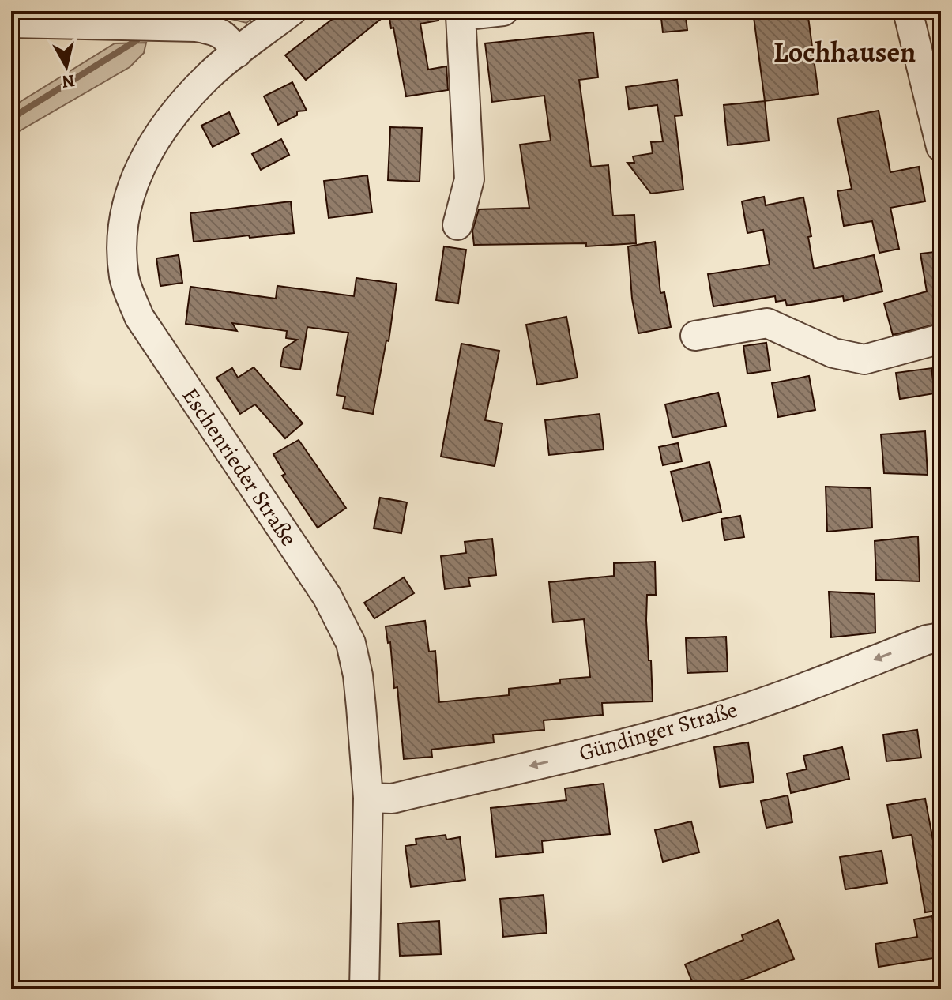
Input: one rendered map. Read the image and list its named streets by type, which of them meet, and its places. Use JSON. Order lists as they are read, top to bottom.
{
  "streets": {
    "street": ["Eschenrieder Straße", "Gündinger Straße"]
  },
  "crossings": [
    ["Eschenrieder Straße", "Gündinger Straße"]
  ],
  "one_way": ["Gündinger Straße"],
  "districts": ["Lochhausen"],
  "north": "bottom"
}
